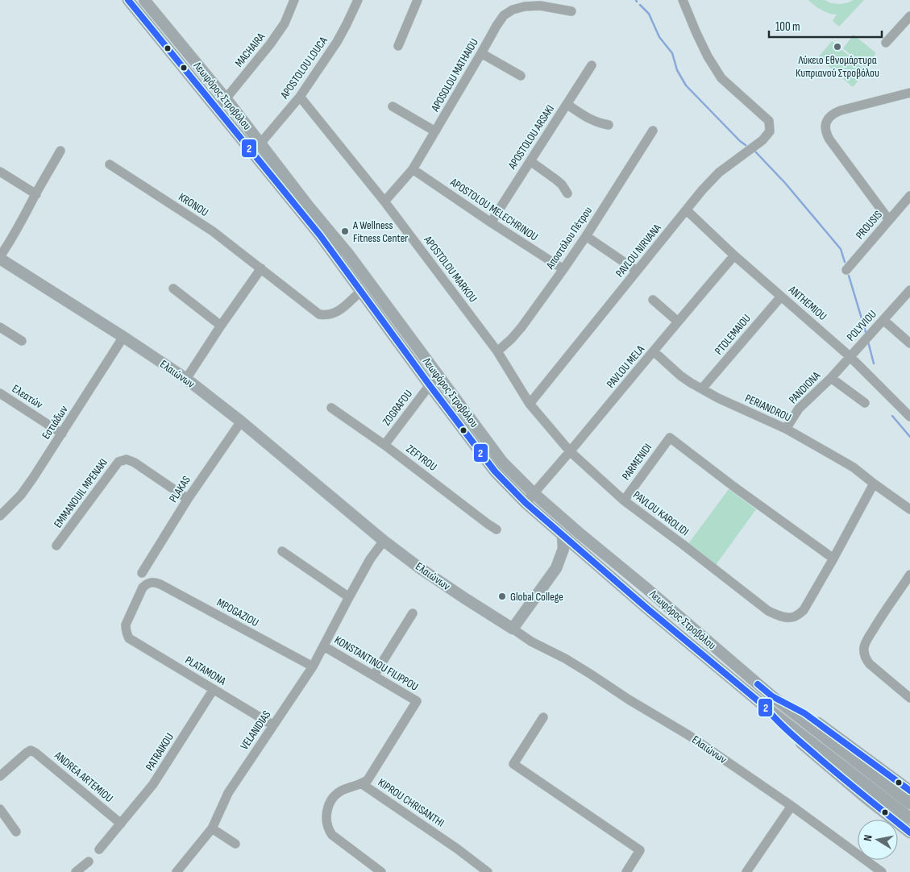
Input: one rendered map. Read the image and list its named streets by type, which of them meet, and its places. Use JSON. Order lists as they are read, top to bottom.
{
  "streets": {
    "main road": ["Λεωφόρος Στροβόλου", "Ελαιώνων"],
    "street": [
      "MACHAIRA",
      "APOSTOLOU LOUCA",
      "APOSOLOU MATHAIOU",
      "APOSTOLOU ARSAKI",
      "KRONOU",
      "APOSTOLOU MELECHRINOU",
      "PROUSIS",
      "Αποστόλου Πέτρου",
      "PAVLOU NIRVANA",
      "APOSTOLOU MARKOU",
      "ANTHEMIOU",
      "POLYVIOU",
      "PTOLEMAIOU",
      "PAVLOU MELA",
      "PANDIONA",
      "Ελεατών",
      "ZOGRAFOU",
      "PERIANDROU",
      "Εστιάδων",
      "ZEFYROU",
      "PARMENIDI",
      "PLAKAS",
      "EMMANOUIL MPENAKI",
      "PAVLOU KAROLIDI",
      "MPOGAZIOU",
      "KONSTANTINOU FILIPPOU",
      "PLATAMONA",
      "VELANIDIAS",
      "PATRAIKOU",
      "ANDREA ARTEMIOU",
      "KIPROU CHRISANTHI"
    ]
  },
  "crossings": [
    ["MACHAIRA", "Λεωφόρος Στροβόλου"],
    ["APOSTOLOU LOUCA", "Λεωφόρος Στροβόλου"],
    ["APOSTOLOU LOUCA", "APOSTOLOU MARKOU"],
    ["APOSOLOU MATHAIOU", "APOSTOLOU MELECHRINOU"],
    ["APOSOLOU MATHAIOU", "APOSTOLOU MARKOU"],
    ["Λεωφόρος Στροβόλου", "KRONOU"],
    ["Λεωφόρος Στροβόλου", "PAVLOU MELA"],
    ["Λεωφόρος Στροβόλου", "ZOGRAFOU"],
    ["APOSTOLOU ARSAKI", "APOSTOLOU MELECHRINOU"],
    ["APOSTOLOU MELECHRINOU", "Αποστόλου Πέτρου"],
    ["Αποστόλου Πέτρου", "APOSTOLOU MARKOU"],
    ["PAVLOU NIRVANA", "APOSTOLOU MARKOU"],
    ["PAVLOU NIRVANA", "ANTHEMIOU"],
    ["PAVLOU NIRVANA", "PAVLOU KAROLIDI"],
    ["APOSTOLOU MARKOU", "PAVLOU KAROLIDI"],
    ["ANTHEMIOU", "POLYVIOU"],
    ["ANTHEMIOU", "PTOLEMAIOU"],
    ["ANTHEMIOU", "PAVLOU MELA"],
    ["POLYVIOU", "PANDIONA"],
    ["PTOLEMAIOU", "PERIANDROU"],
    ["PAVLOU MELA", "PERIANDROU"],
    ["PAVLOU MELA", "PAVLOU KAROLIDI"],
    ["Ελαιώνων", "Εστιάδων"],
    ["Ελαιώνων", "PLAKAS"],
    ["Ελαιώνων", "VELANIDIAS"],
    ["PANDIONA", "PERIANDROU"],
    ["Ελεατών", "Εστιάδων"],
    ["ZOGRAFOU", "ZEFYROU"],
    ["PARMENIDI", "PAVLOU KAROLIDI"],
    ["PLAKAS", "EMMANOUIL MPENAKI"],
    ["MPOGAZIOU", "PLATAMONA"],
    ["MPOGAZIOU", "VELANIDIAS"],
    ["KONSTANTINOU FILIPPOU", "VELANIDIAS"],
    ["KONSTANTINOU FILIPPOU", "KIPROU CHRISANTHI"],
    ["PLATAMONA", "VELANIDIAS"],
    ["PLATAMONA", "PATRAIKOU"],
    ["PATRAIKOU", "ANDREA ARTEMIOU"]
  ],
  "places": ["Λύκειο Εθνομάρτυρα Κυπριανού Στροβόλου", "A Wellness Fitness Center", "Global College"],
  "lines": ["transit line 2"],
  "scale_bar": "100 m",
  "north": "left"
}
